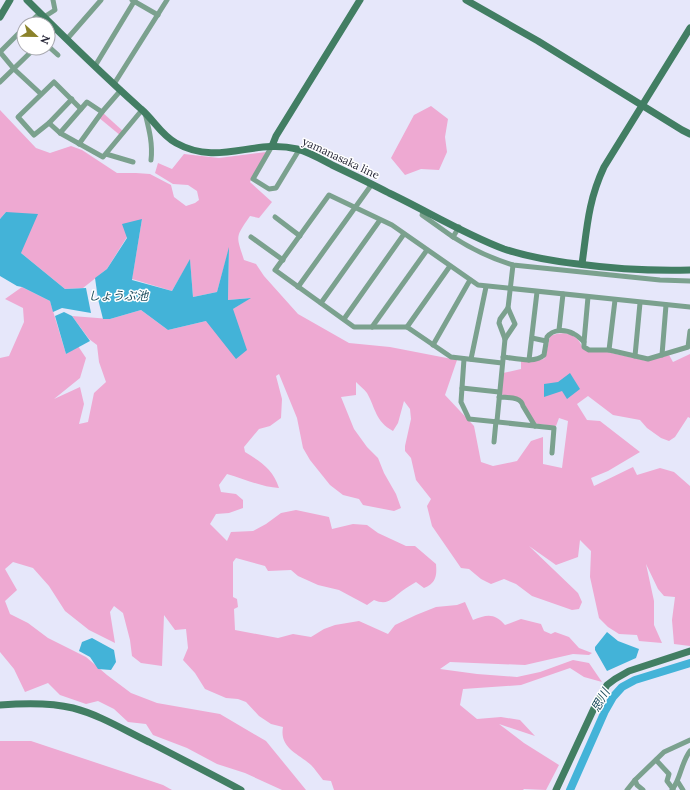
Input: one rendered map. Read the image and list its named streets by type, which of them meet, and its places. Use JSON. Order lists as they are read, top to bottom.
{
  "streets": {
    "street": ["yamanasaka line"]
  },
  "water": ["しょうぶ池", "思川"],
  "north": "right"
}
